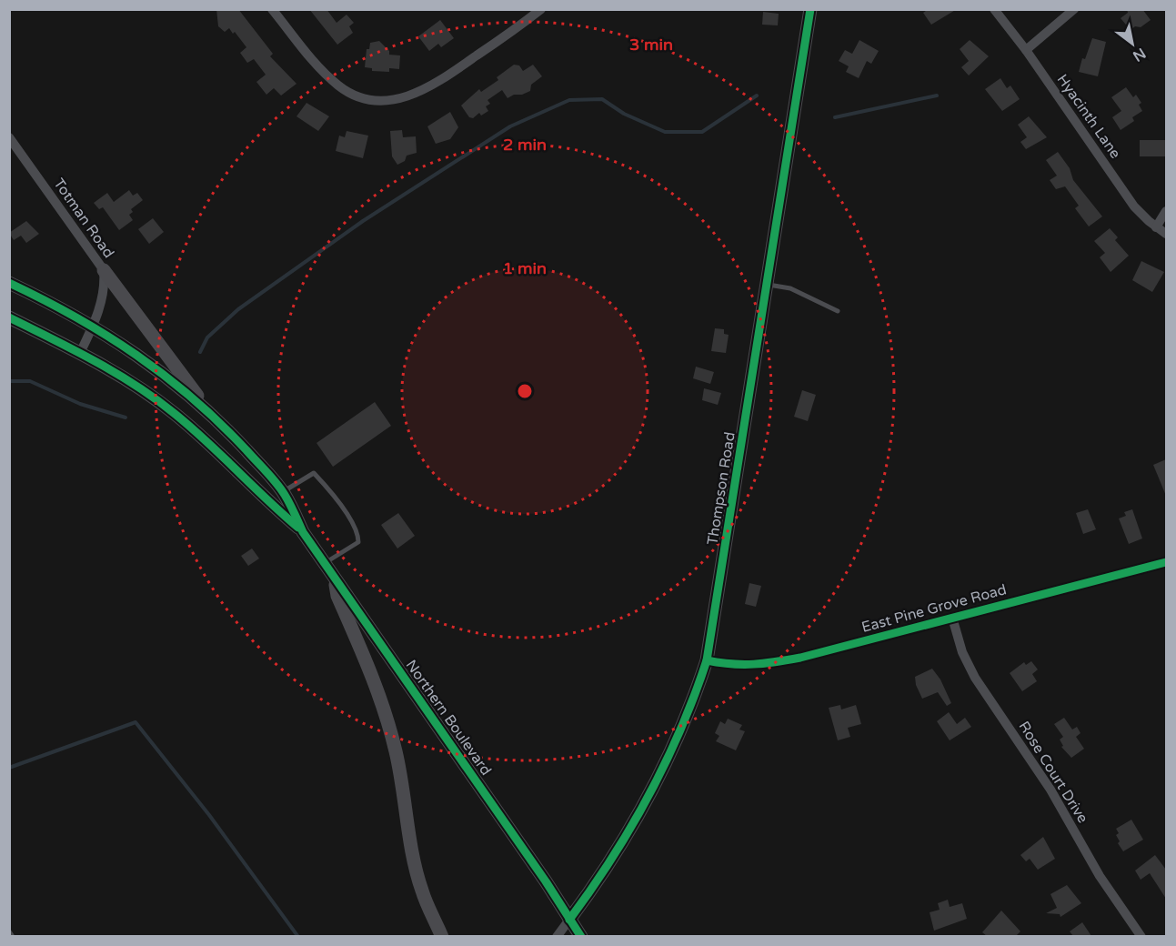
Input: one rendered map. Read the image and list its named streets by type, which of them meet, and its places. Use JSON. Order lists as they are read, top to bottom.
{
  "streets": {
    "main road": ["Thompson Road", "Northern Boulevard"],
    "street": [
      "Hyacinth Lane",
      "Totman Road",
      "East Pine Grove Road",
      "Rose Court Drive"
    ]
  },
  "crossings": [
    ["Totman Road", "Northern Boulevard"],
    ["Thompson Road", "East Pine Grove Road"],
    ["Thompson Road", "Northern Boulevard"],
    ["East Pine Grove Road", "Rose Court Drive"]
  ],
  "north": "bottom right",
  "rings": ["3 min", "2 min", "1 min"]
}
